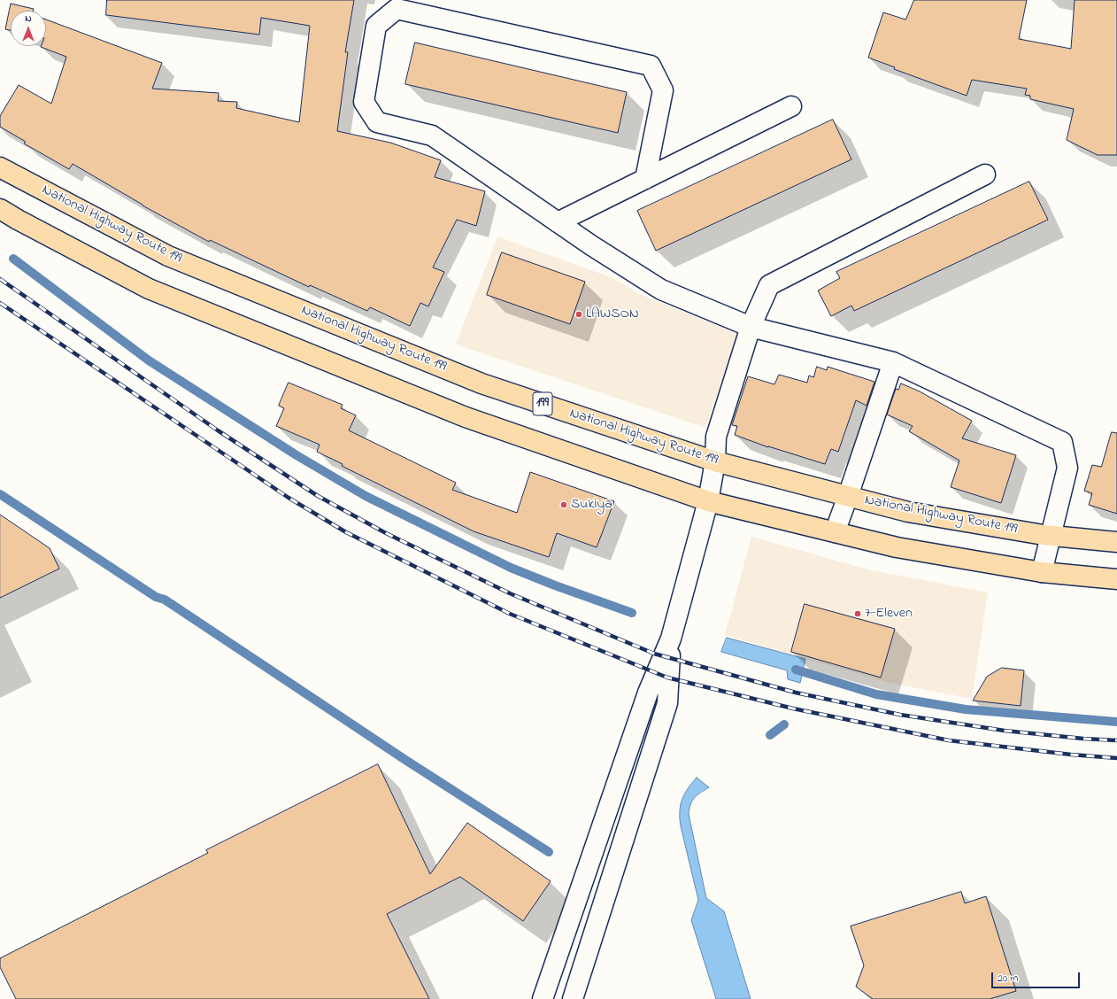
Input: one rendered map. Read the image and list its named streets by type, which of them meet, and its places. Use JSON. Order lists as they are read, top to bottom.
{
  "streets": {
    "highway": ["National Highway Route 199", "199"]
  },
  "places": ["LAWSON", "Sukiya", "7-Eleven"],
  "scale_bar": "20 m",
  "north": "top"
}
